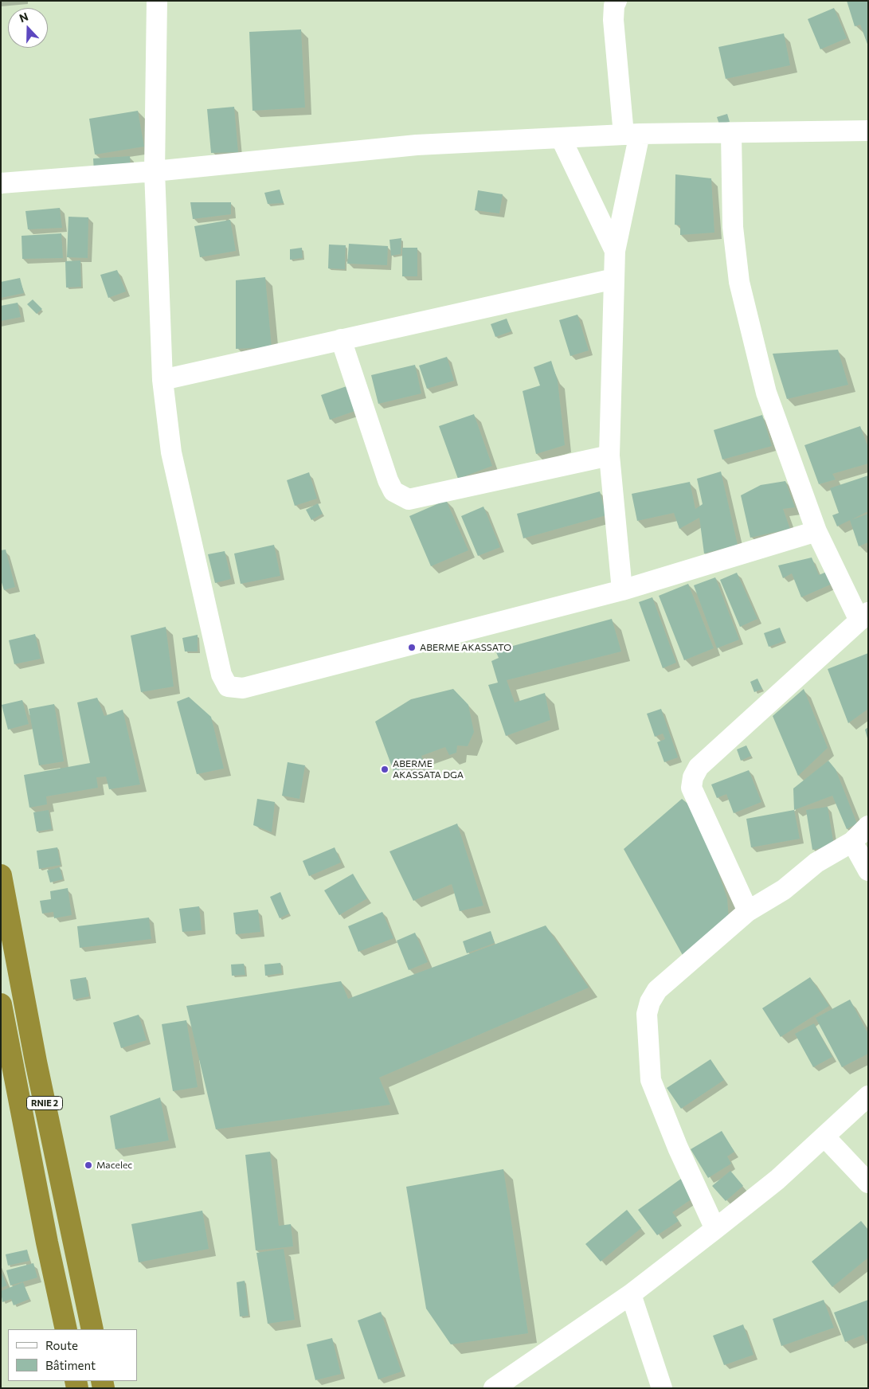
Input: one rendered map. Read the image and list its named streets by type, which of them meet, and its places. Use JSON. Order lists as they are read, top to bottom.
{
  "streets": {
    "highway": ["RNIE 2"]
  },
  "places": ["ABERME AKASSATO", "ABERME AKASSATA DGA", "Macelec"],
  "legend": ["Route", "Bâtiment"],
  "north": "top"
}
